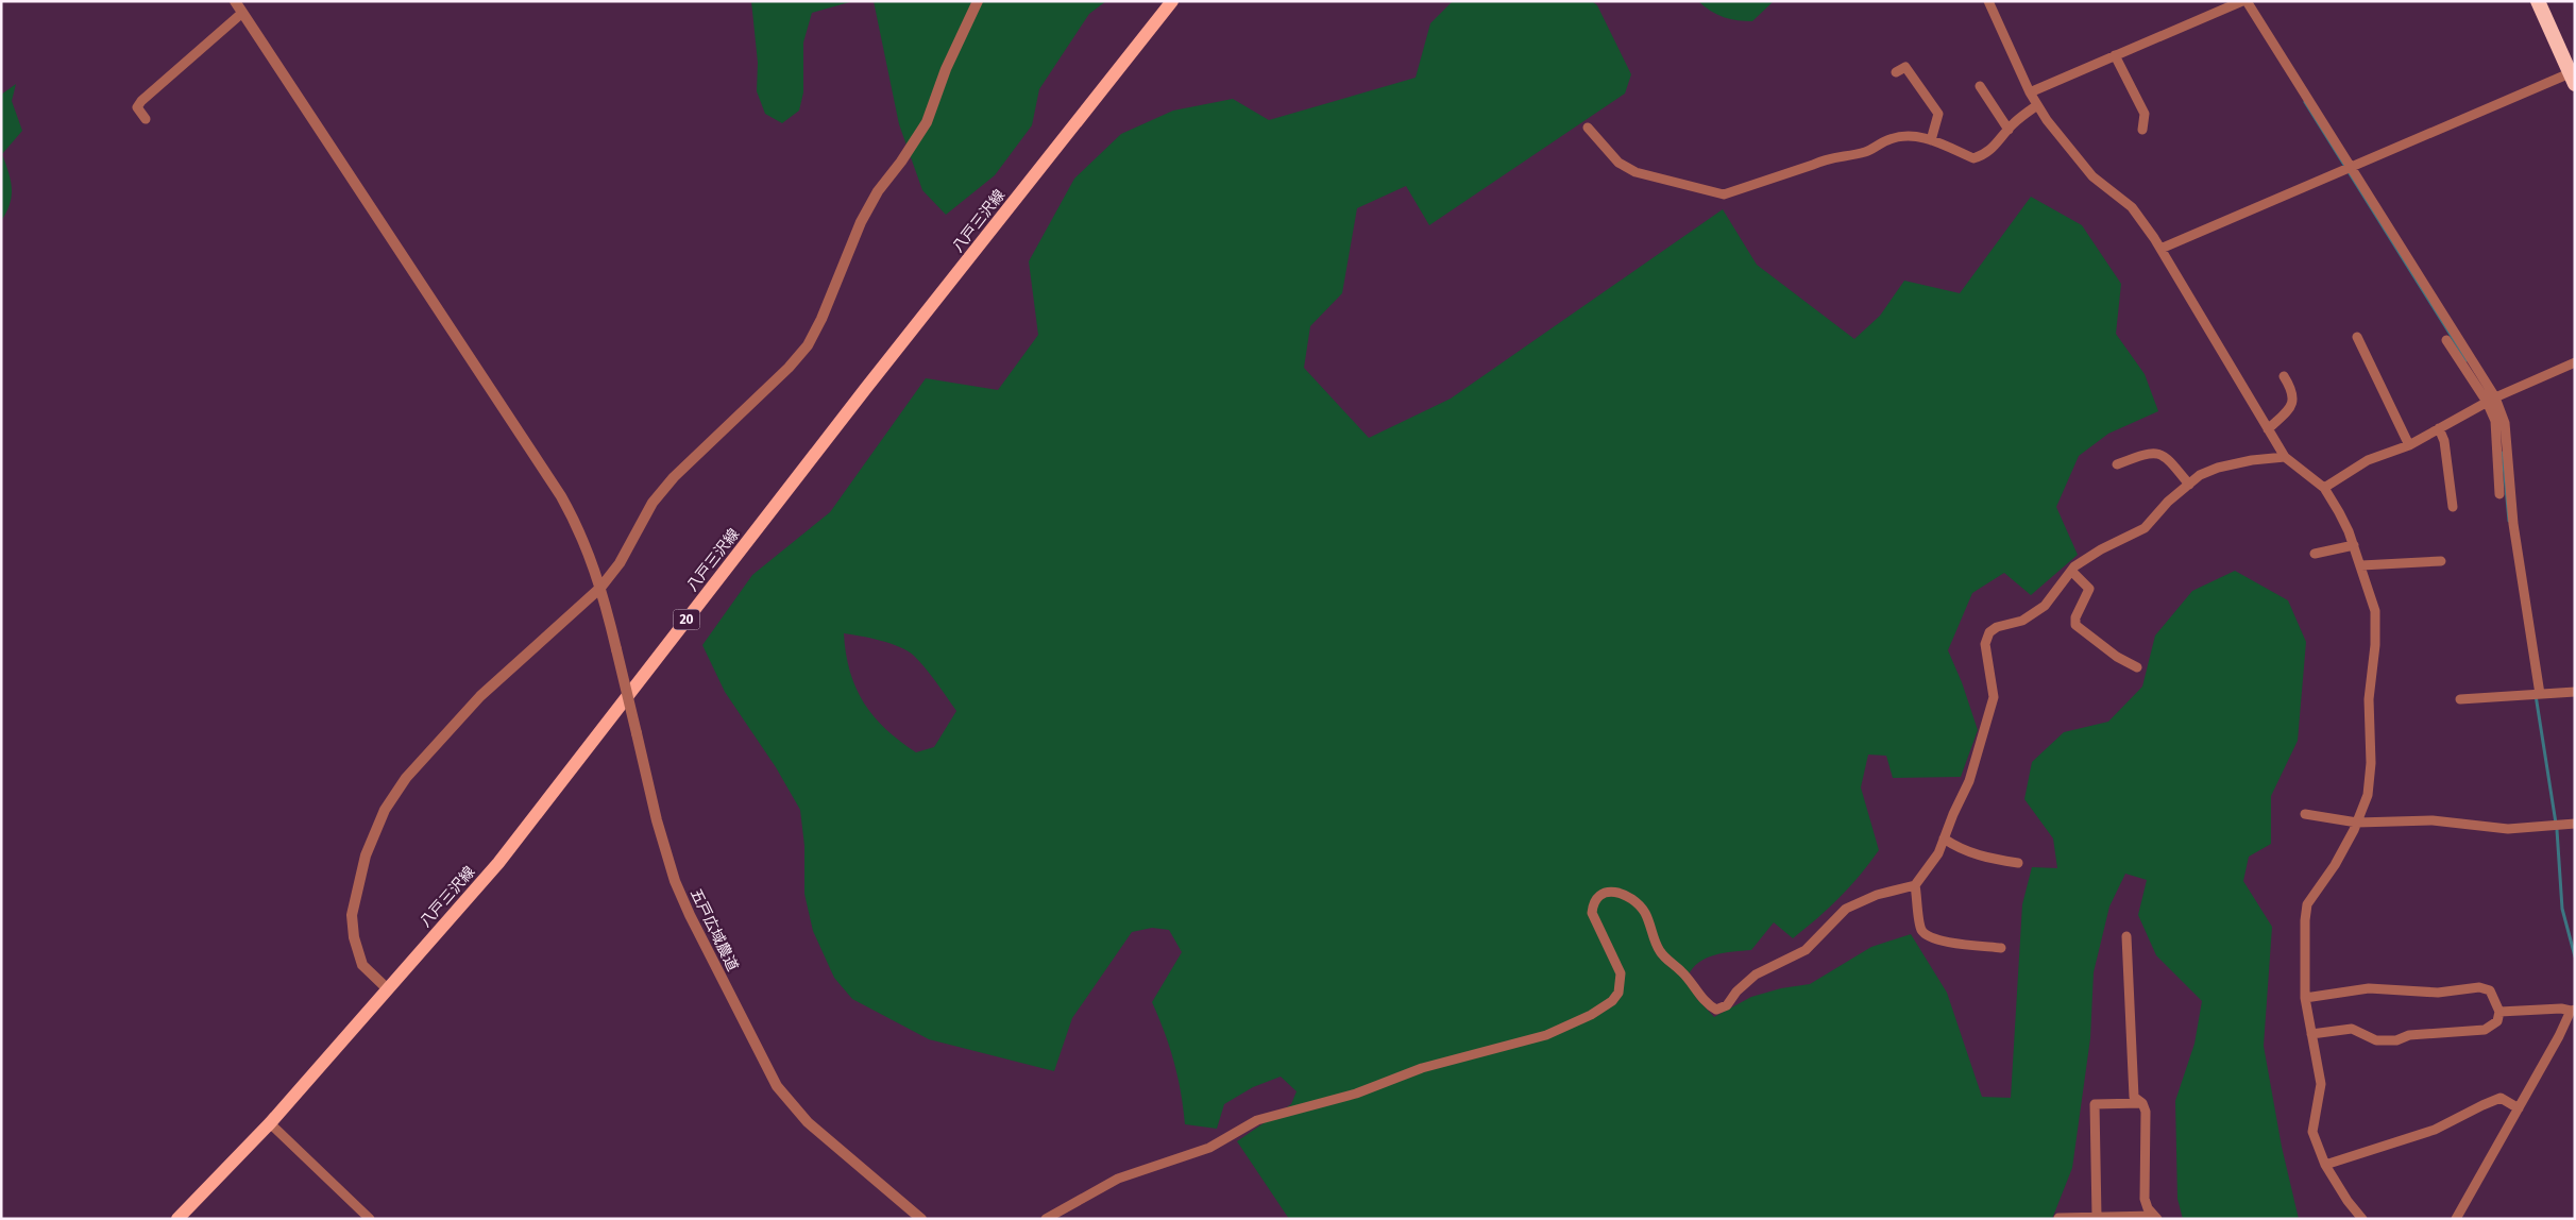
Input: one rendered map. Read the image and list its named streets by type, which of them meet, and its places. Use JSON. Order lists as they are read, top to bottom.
{
  "streets": {
    "main road": ["八戸三沢線", "20"],
    "street": ["五戸広域農道"]
  }
}
